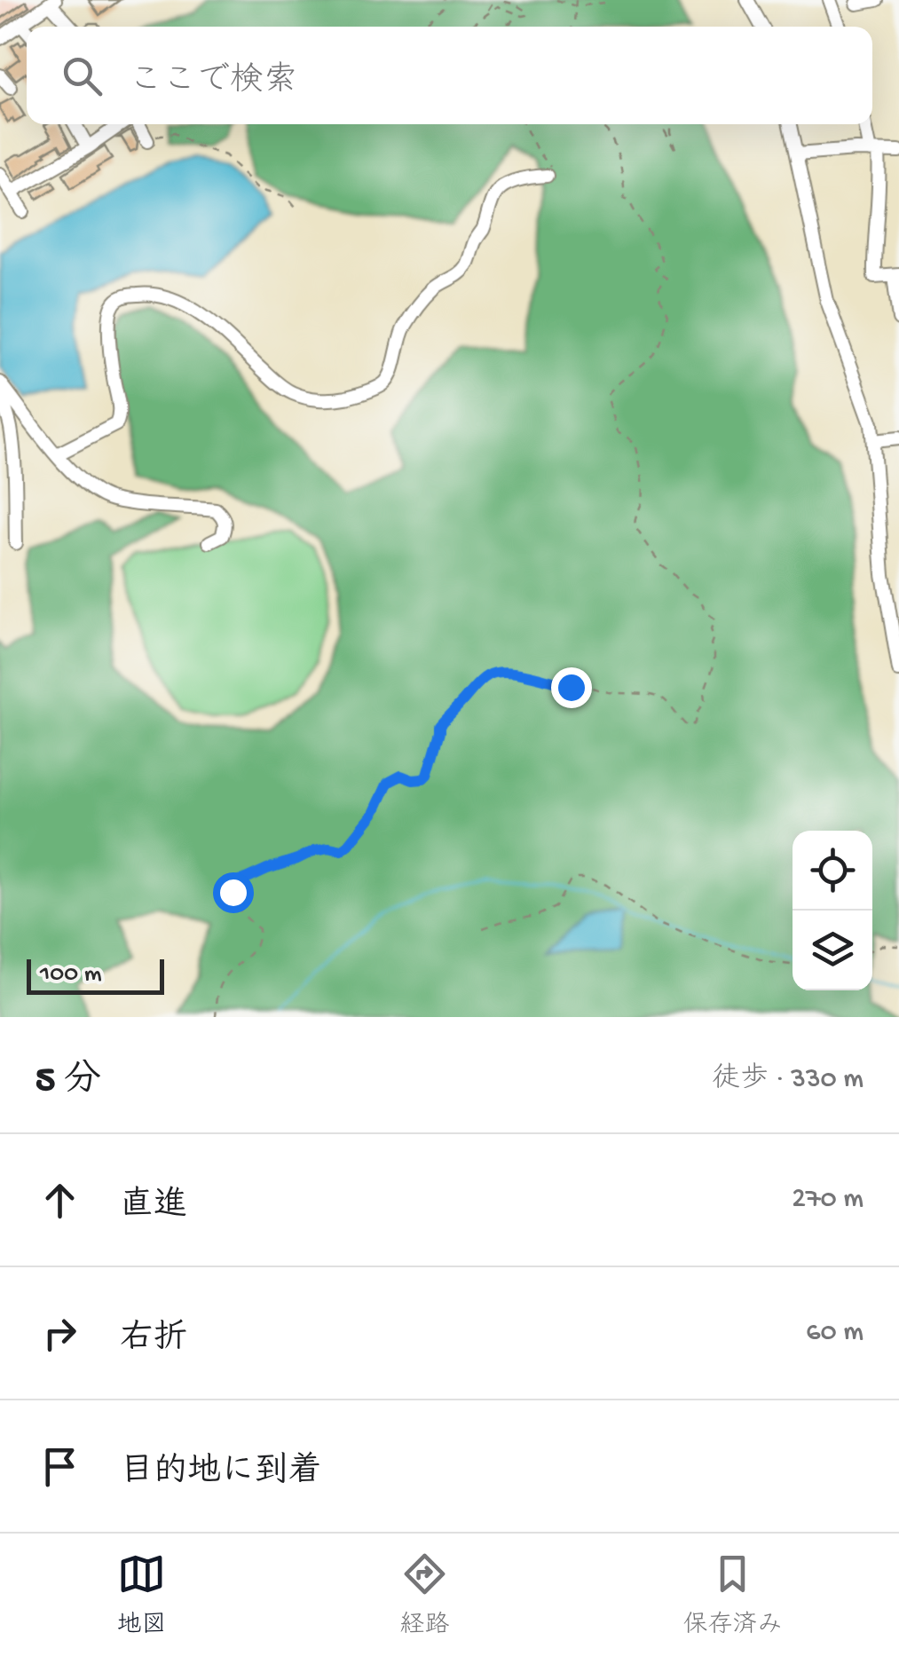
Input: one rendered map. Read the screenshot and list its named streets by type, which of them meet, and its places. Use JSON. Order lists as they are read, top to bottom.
{
  "scale_bar": "100 m",
  "page": {
    "search": "ここで検索",
    "scale": "100 m",
    "heading": ["5 分", "徒歩 · 330 m"],
    "list": [
      ["直進", "270 m"],
      ["右折", "60 m"],
      "目的地に到着"
    ],
    "nav": ["地図", "経路", "保存済み"]
  }
}
